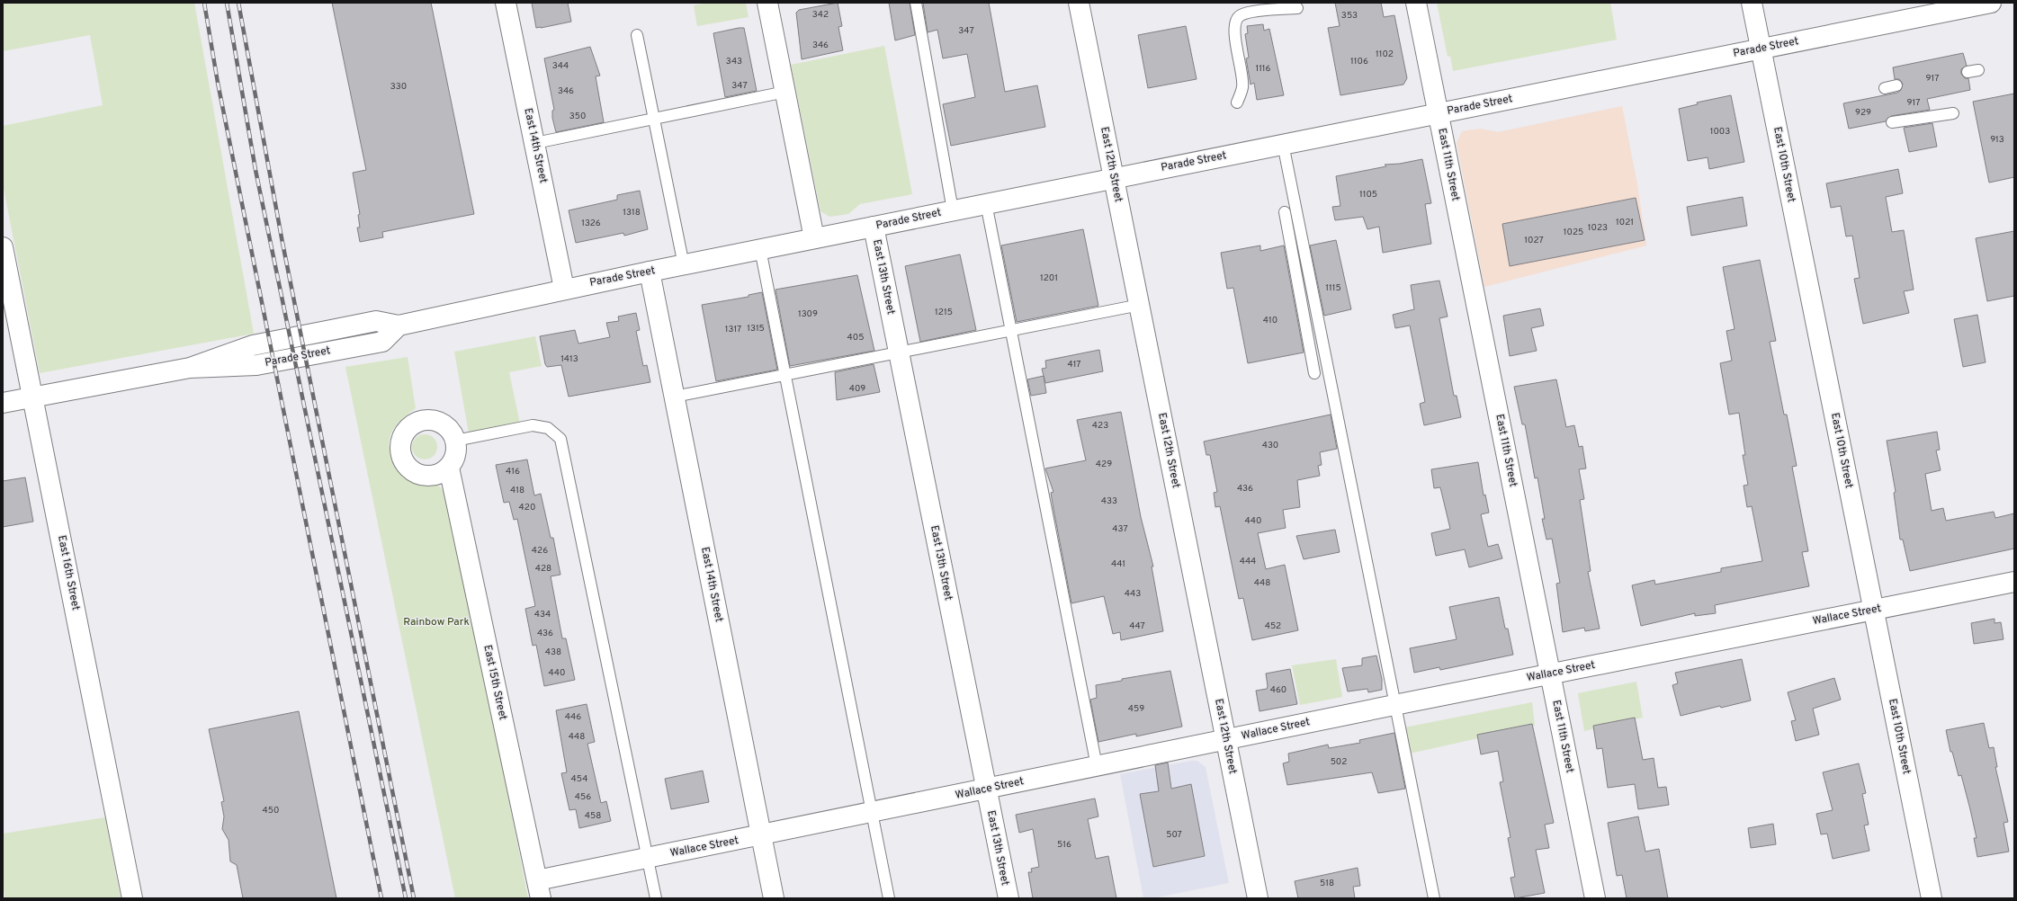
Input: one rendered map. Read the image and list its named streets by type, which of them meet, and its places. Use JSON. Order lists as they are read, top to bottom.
{
  "streets": {
    "street": [
      "Parade Street",
      "East 14th Street",
      "East 12th Street",
      "East 11th Street",
      "East 10th Street",
      "East 13th Street",
      "East 16th Street",
      "Wallace Street",
      "East 15th Street"
    ]
  },
  "crossings": [
    ["Parade Street", "East 14th Street"],
    ["Parade Street", "East 12th Street"],
    ["Parade Street", "East 11th Street"],
    ["Parade Street", "East 10th Street"],
    ["Parade Street", "East 13th Street"],
    ["Parade Street", "East 16th Street"],
    ["East 14th Street", "Wallace Street"],
    ["East 12th Street", "Wallace Street"],
    ["East 11th Street", "Wallace Street"],
    ["East 10th Street", "Wallace Street"],
    ["East 13th Street", "Wallace Street"],
    ["Wallace Street", "East 15th Street"]
  ],
  "parks": ["Rainbow Park"],
  "house_numbers": [
    "342",
    "353",
    "347",
    "346",
    "1102",
    "343",
    "1106",
    "344",
    "1116",
    "917",
    "347",
    "330",
    "346",
    "917",
    "929",
    "350",
    "1003",
    "913",
    "1105",
    "1318",
    "1021",
    "1326",
    "1023",
    "1025",
    "1027",
    "1201",
    "1115",
    "1215",
    "1309",
    "410",
    "1315",
    "1317",
    "405",
    "1413",
    "417",
    "409",
    "423",
    "430",
    "429",
    "416",
    "436",
    "418",
    "433",
    "420",
    "440",
    "437",
    "426",
    "444",
    "441",
    "428",
    "448",
    "443",
    "434",
    "447",
    "452",
    "436",
    "438",
    "440",
    "460",
    "459",
    "446",
    "448",
    "502",
    "454",
    "456",
    "450",
    "458",
    "507",
    "516",
    "518"
  ]
}
